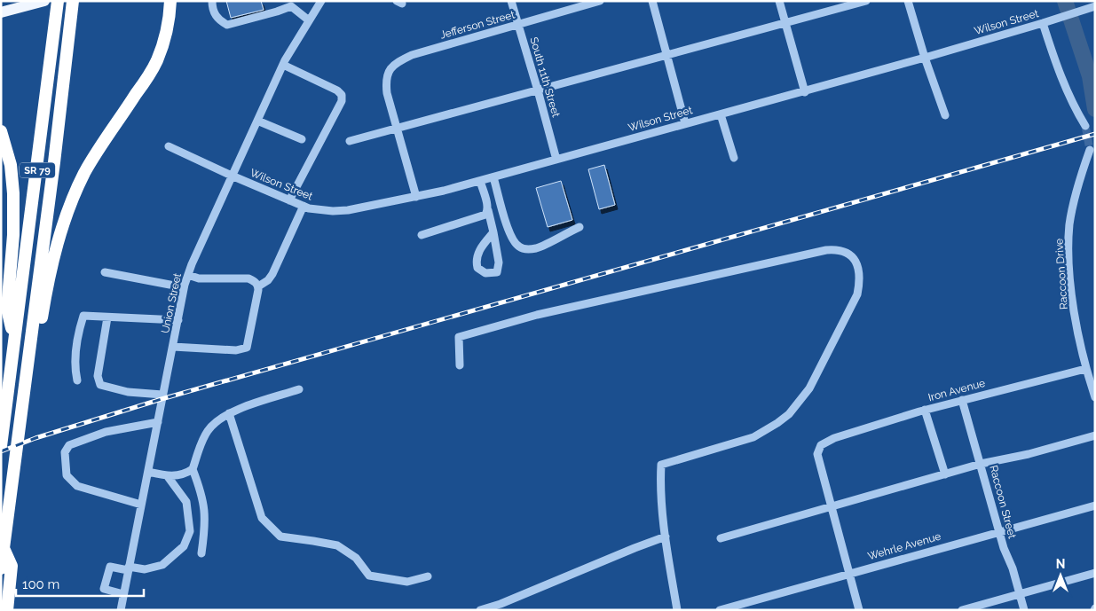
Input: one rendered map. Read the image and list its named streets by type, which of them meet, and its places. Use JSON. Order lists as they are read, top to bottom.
{
  "streets": {
    "highway": ["SR 79"],
    "street": [
      "Wilson Street",
      "Jefferson Street",
      "South 11th Street",
      "Raccoon Drive",
      "Union Street",
      "Iron Avenue",
      "Raccoon Street",
      "Wehrle Avenue"
    ]
  },
  "crossings": [
    ["Wilson Street", "South 11th Street"],
    ["Wilson Street", "Union Street"],
    ["Jefferson Street", "South 11th Street"],
    ["Raccoon Drive", "Iron Avenue"],
    ["Iron Avenue", "Raccoon Street"],
    ["Raccoon Street", "Wehrle Avenue"]
  ],
  "scale_bar": "100 m",
  "north": "top"
}
